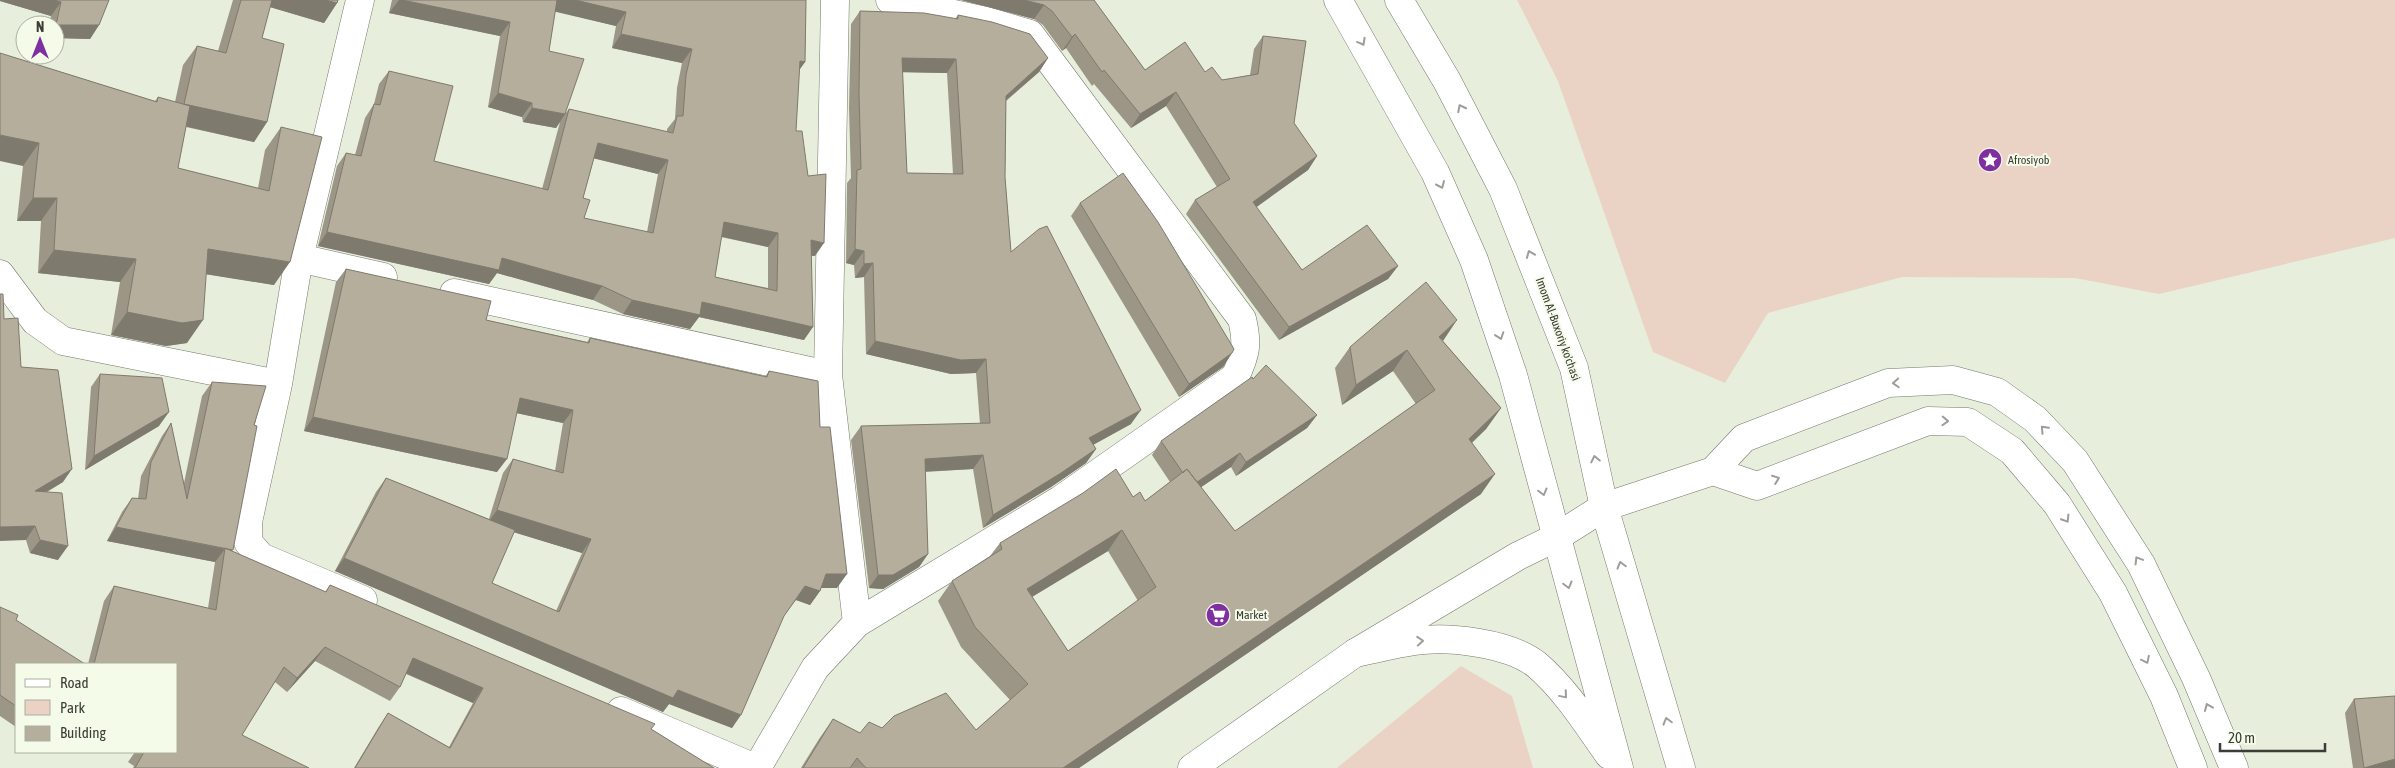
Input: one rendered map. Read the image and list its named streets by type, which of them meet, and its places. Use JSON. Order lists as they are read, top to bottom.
{
  "streets": {
    "street": ["Imom Al-Buxoriy ko'chasi"]
  },
  "places": {
    "place": ["Afrosiyob"],
    "supermarket": ["Market"]
  },
  "legend": ["Road", "Park", "Building"],
  "scale_bar": "20 m",
  "north": "top"
}
